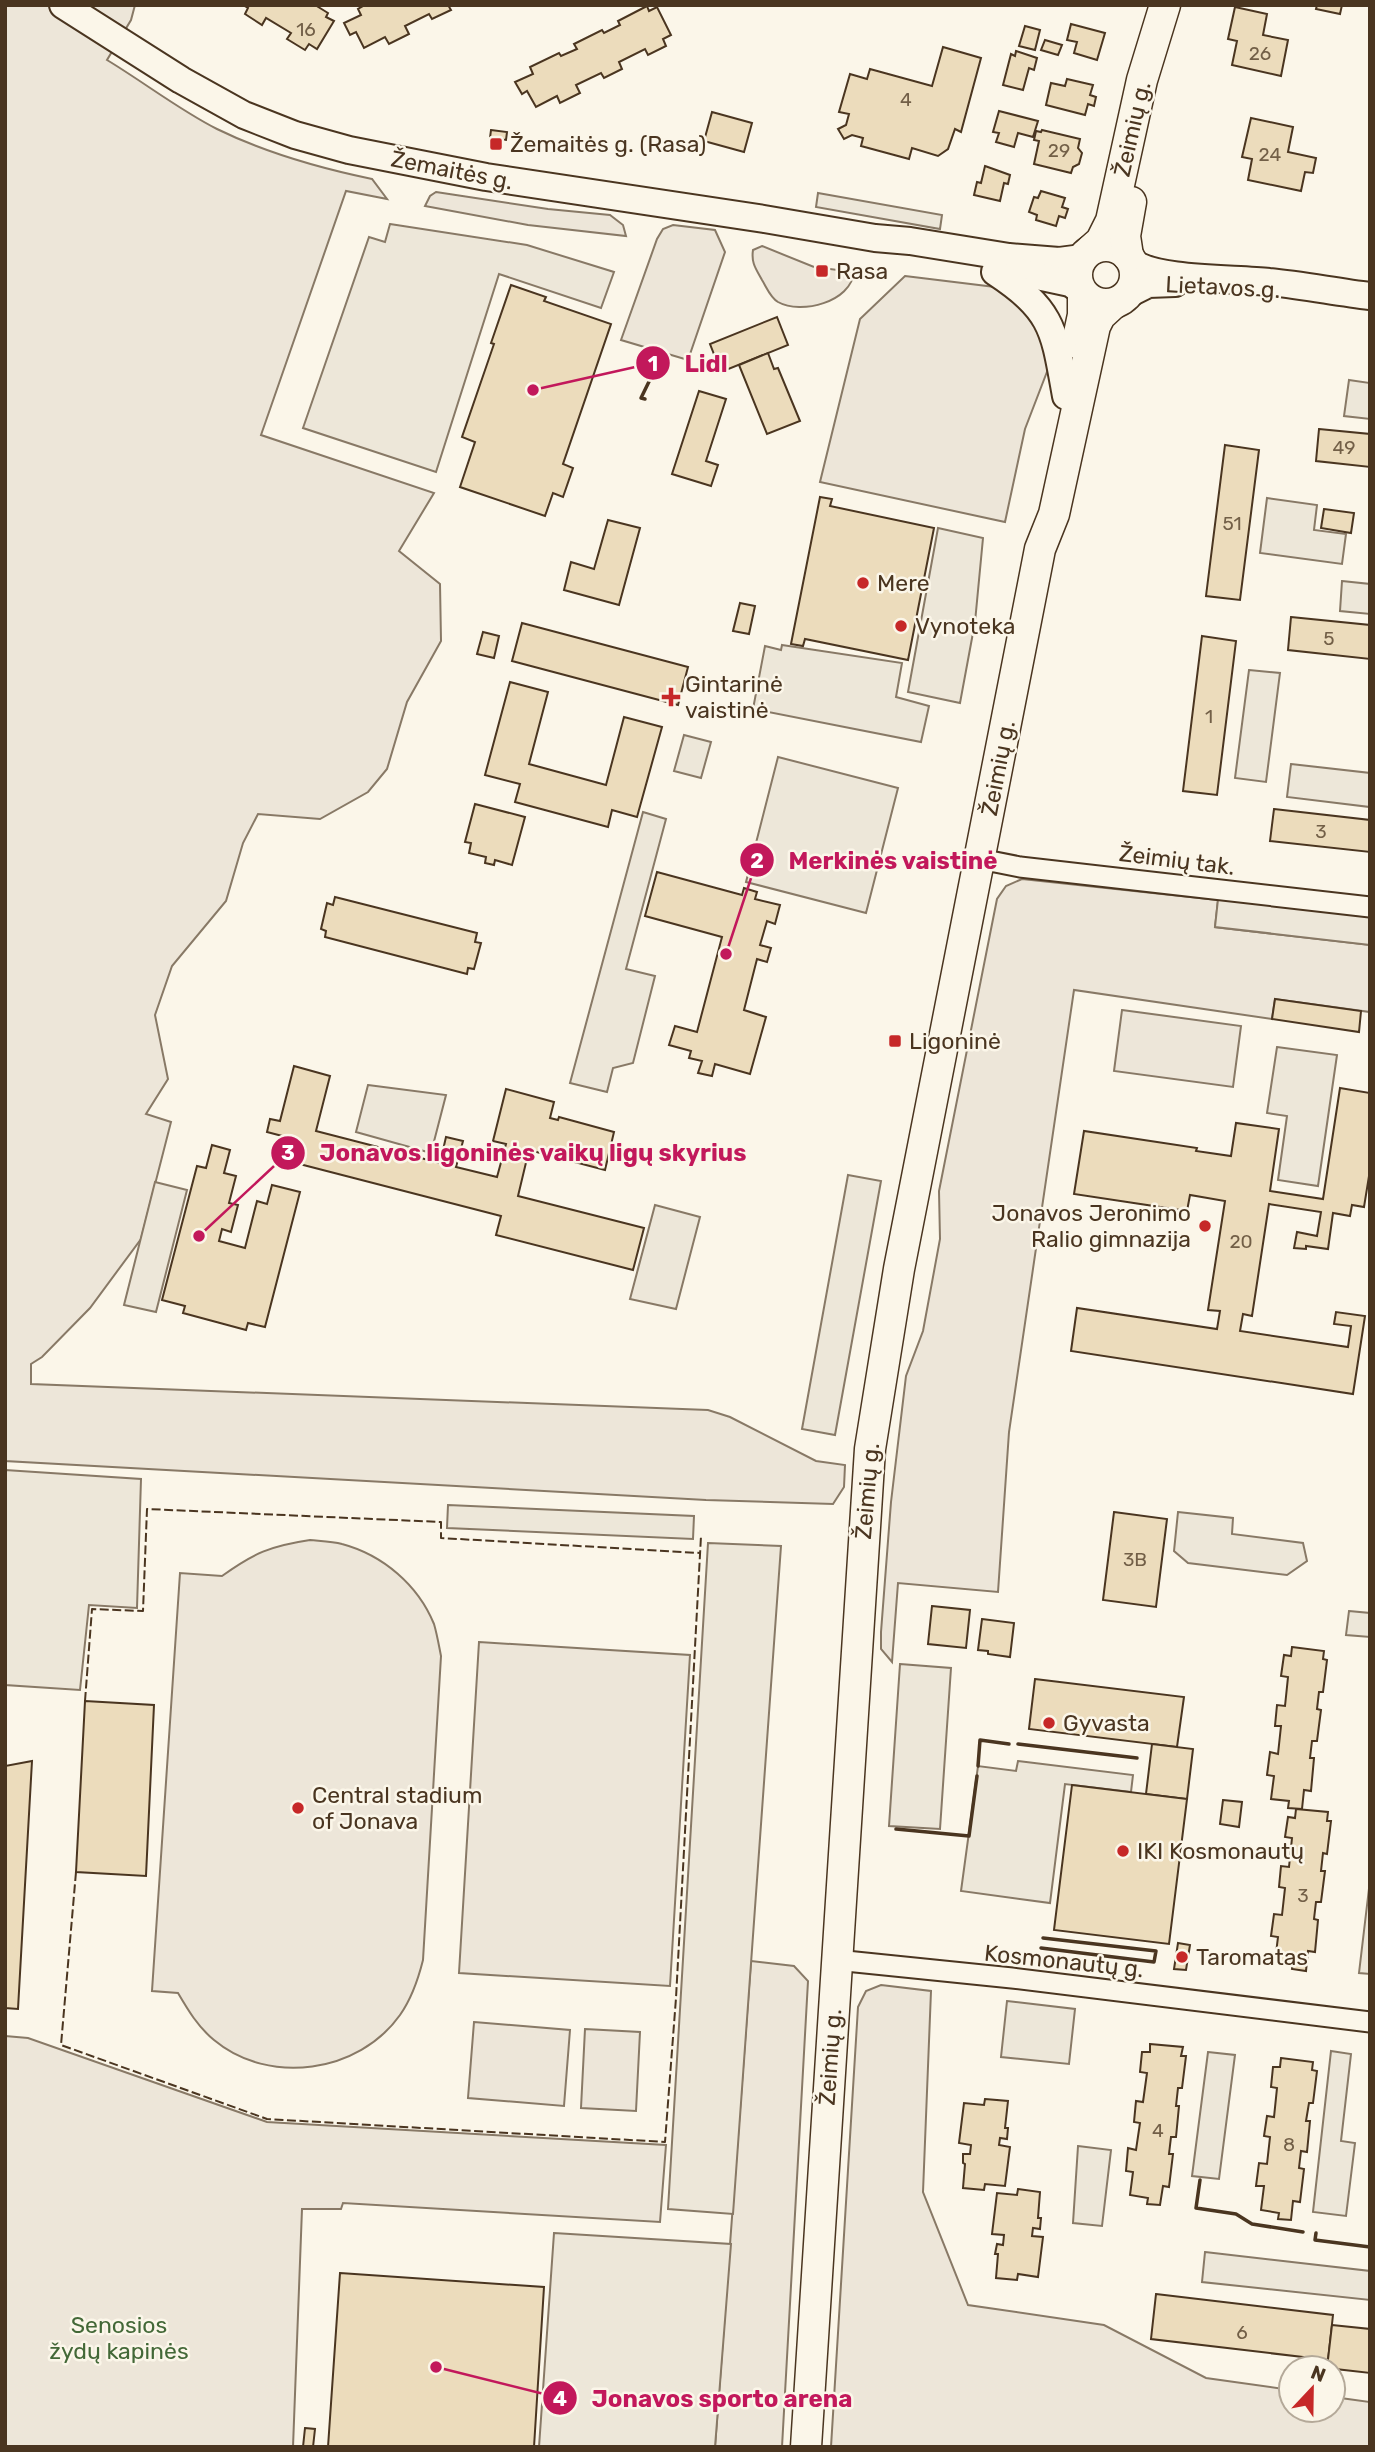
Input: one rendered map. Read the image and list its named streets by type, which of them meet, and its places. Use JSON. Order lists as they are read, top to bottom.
{
  "streets": {
    "main road": ["Žeimių g.", "Žemaitės g.", "Lietavos g."],
    "street": ["Žeimių tak.", "Kosmonautų g."]
  },
  "crossings": [
    ["Žeimių g.", "Žemaitės g."],
    ["Žeimių g.", "Lietavos g."],
    ["Žeimių g.", "Žeimių tak."],
    ["Žeimių g.", "Kosmonautų g."],
    ["Žemaitės g.", "Lietavos g."]
  ],
  "parks": ["Senosios žydų kapinės"],
  "places": {
    "transit": ["Žemaitės g. (Rasa)", "Rasa", "Ligoninė"],
    "other": [
      "Lidl",
      "Mere",
      "Vynoteka",
      "Merkinės vaistinė",
      "Jonavos Jeronimo Ralio gimnazija",
      "Jonavos ligoninės vaikų ligų skyrius",
      "Gyvasta",
      "Central stadium of Jonava",
      "IKI Kosmonautų",
      "Taromatas",
      "Jonavos sporto arena"
    ],
    "health": ["Gintarinė vaistinė"]
  },
  "house_numbers": [
    "16",
    "26",
    "4",
    "29",
    "24",
    "49",
    "51",
    "5",
    "1",
    "3",
    "20",
    "3B",
    "3",
    "4",
    "8",
    "6"
  ],
  "north": "top"
}
